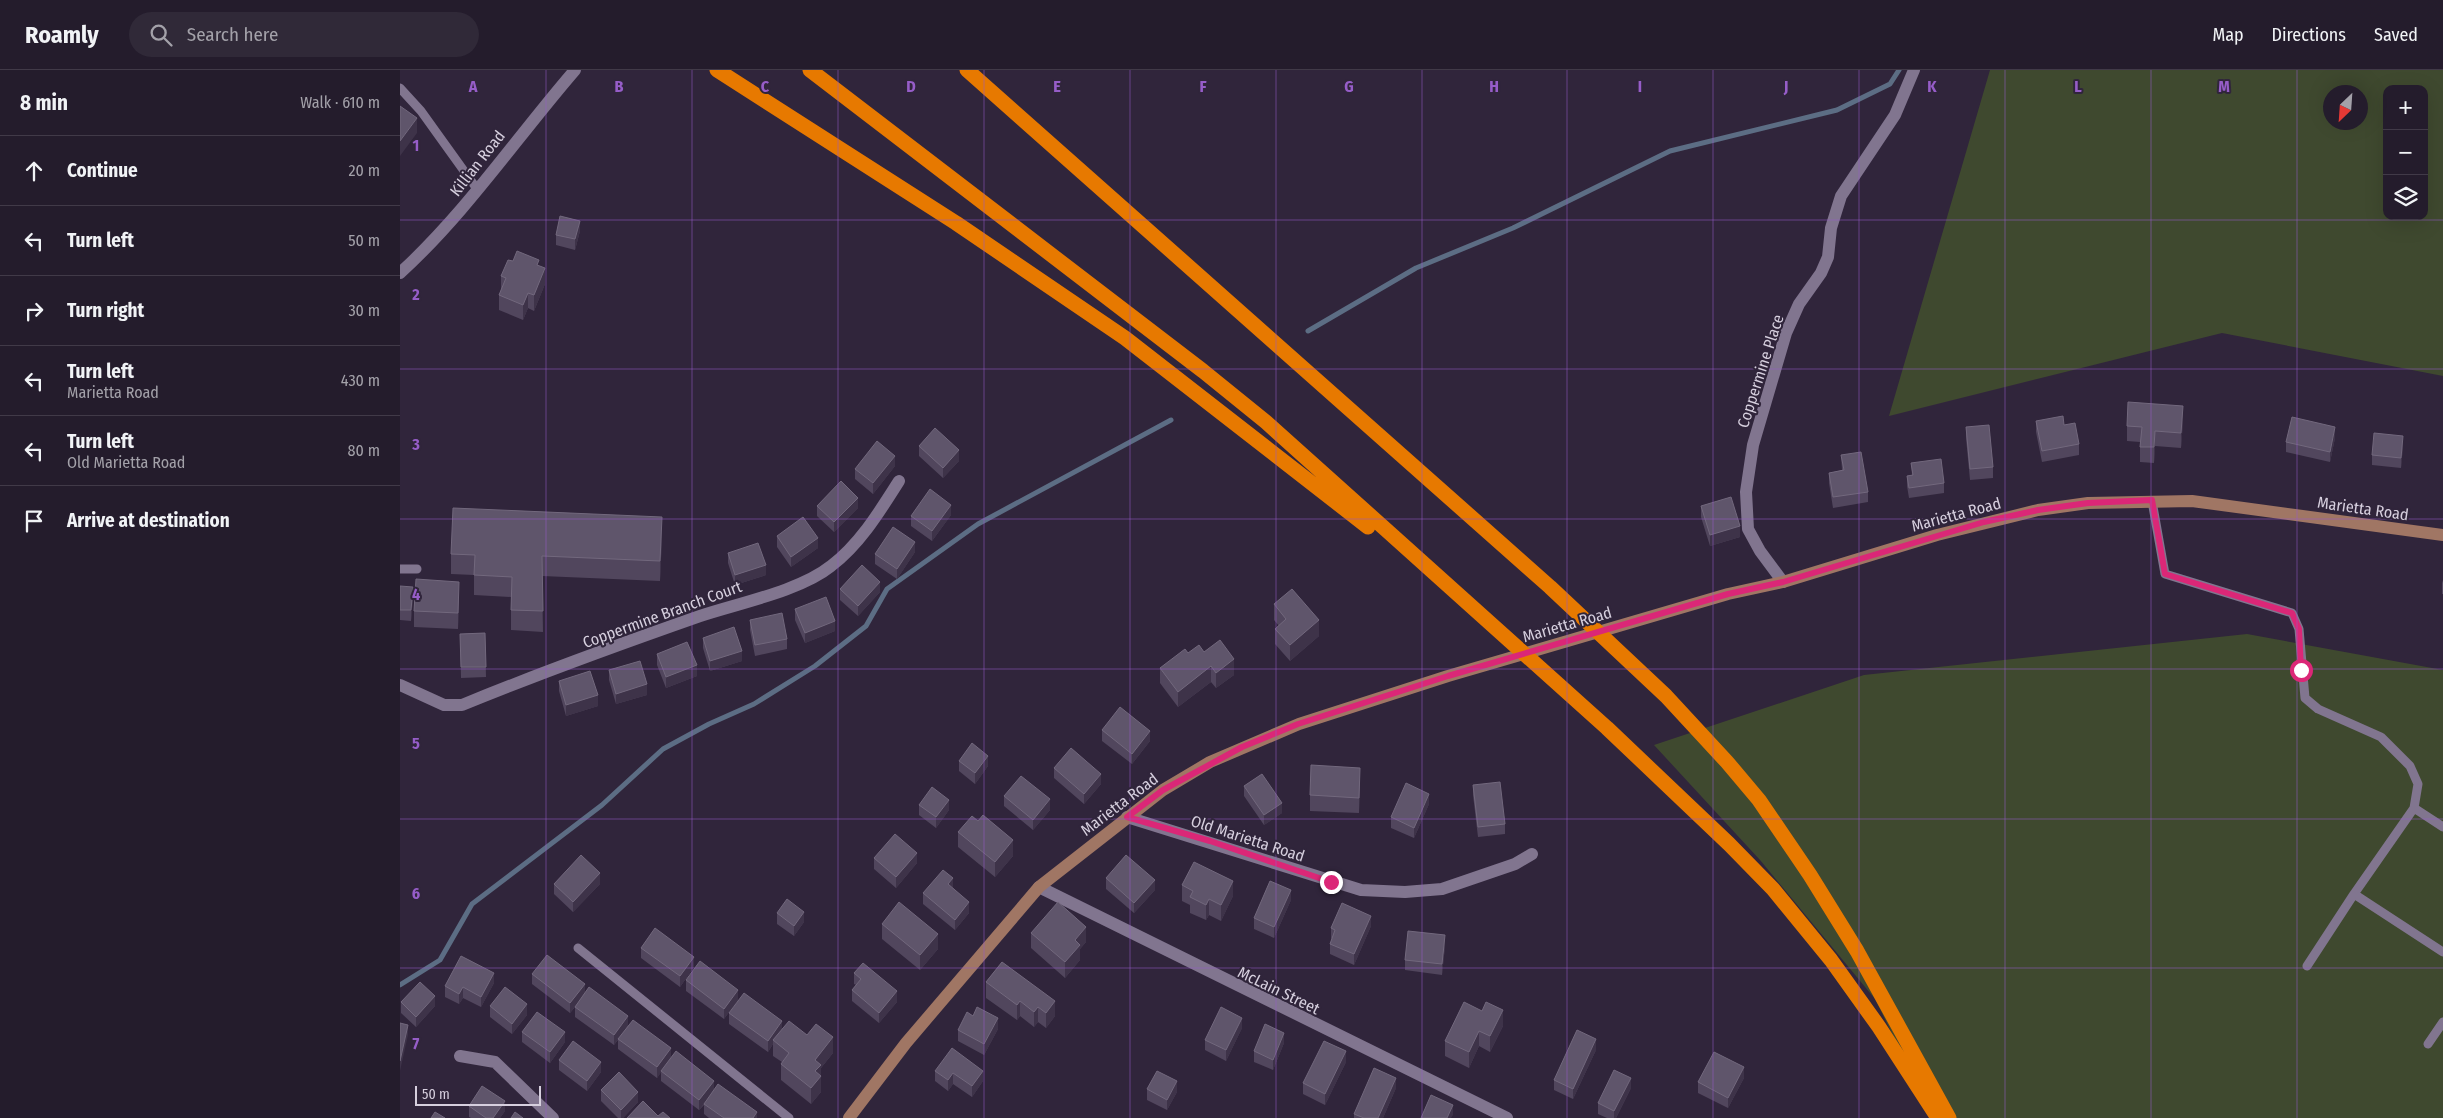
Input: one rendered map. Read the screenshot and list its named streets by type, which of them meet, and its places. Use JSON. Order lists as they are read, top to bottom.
{
  "streets": {
    "street": [
      "Killian Road",
      "Coppermine Place",
      "Marietta Road",
      "Coppermine Branch Court",
      "Old Marietta Road",
      "McLain Street"
    ]
  },
  "crossings": [
    ["Coppermine Place", "Marietta Road"],
    ["Marietta Road", "Old Marietta Road"],
    ["Marietta Road", "McLain Street"]
  ],
  "scale_bar": "50 m",
  "north": "bottom left",
  "page": {
    "header": "Roamly",
    "search": "Search here",
    "nav": ["Map", "Directions", "Saved"],
    "heading": ["8 min", "Walk · 610 m"],
    "map_buttons": ["+", "−"],
    "list": [
      ["Continue", "20 m"],
      ["Turn left", "50 m"],
      ["Turn right", "30 m"],
      ["Turn left", "Marietta Road", "430 m"],
      ["Turn left", "Old Marietta Road", "80 m"],
      "Arrive at destination"
    ],
    "scale": "50 m"
  },
  "grid": {
    "columns": [
      "A",
      "B",
      "C",
      "D",
      "E",
      "F",
      "G",
      "H",
      "I",
      "J",
      "K",
      "L",
      "M"
    ],
    "rows": [
      "1",
      "2",
      "3",
      "4",
      "5",
      "6",
      "7"
    ]
  }
}
